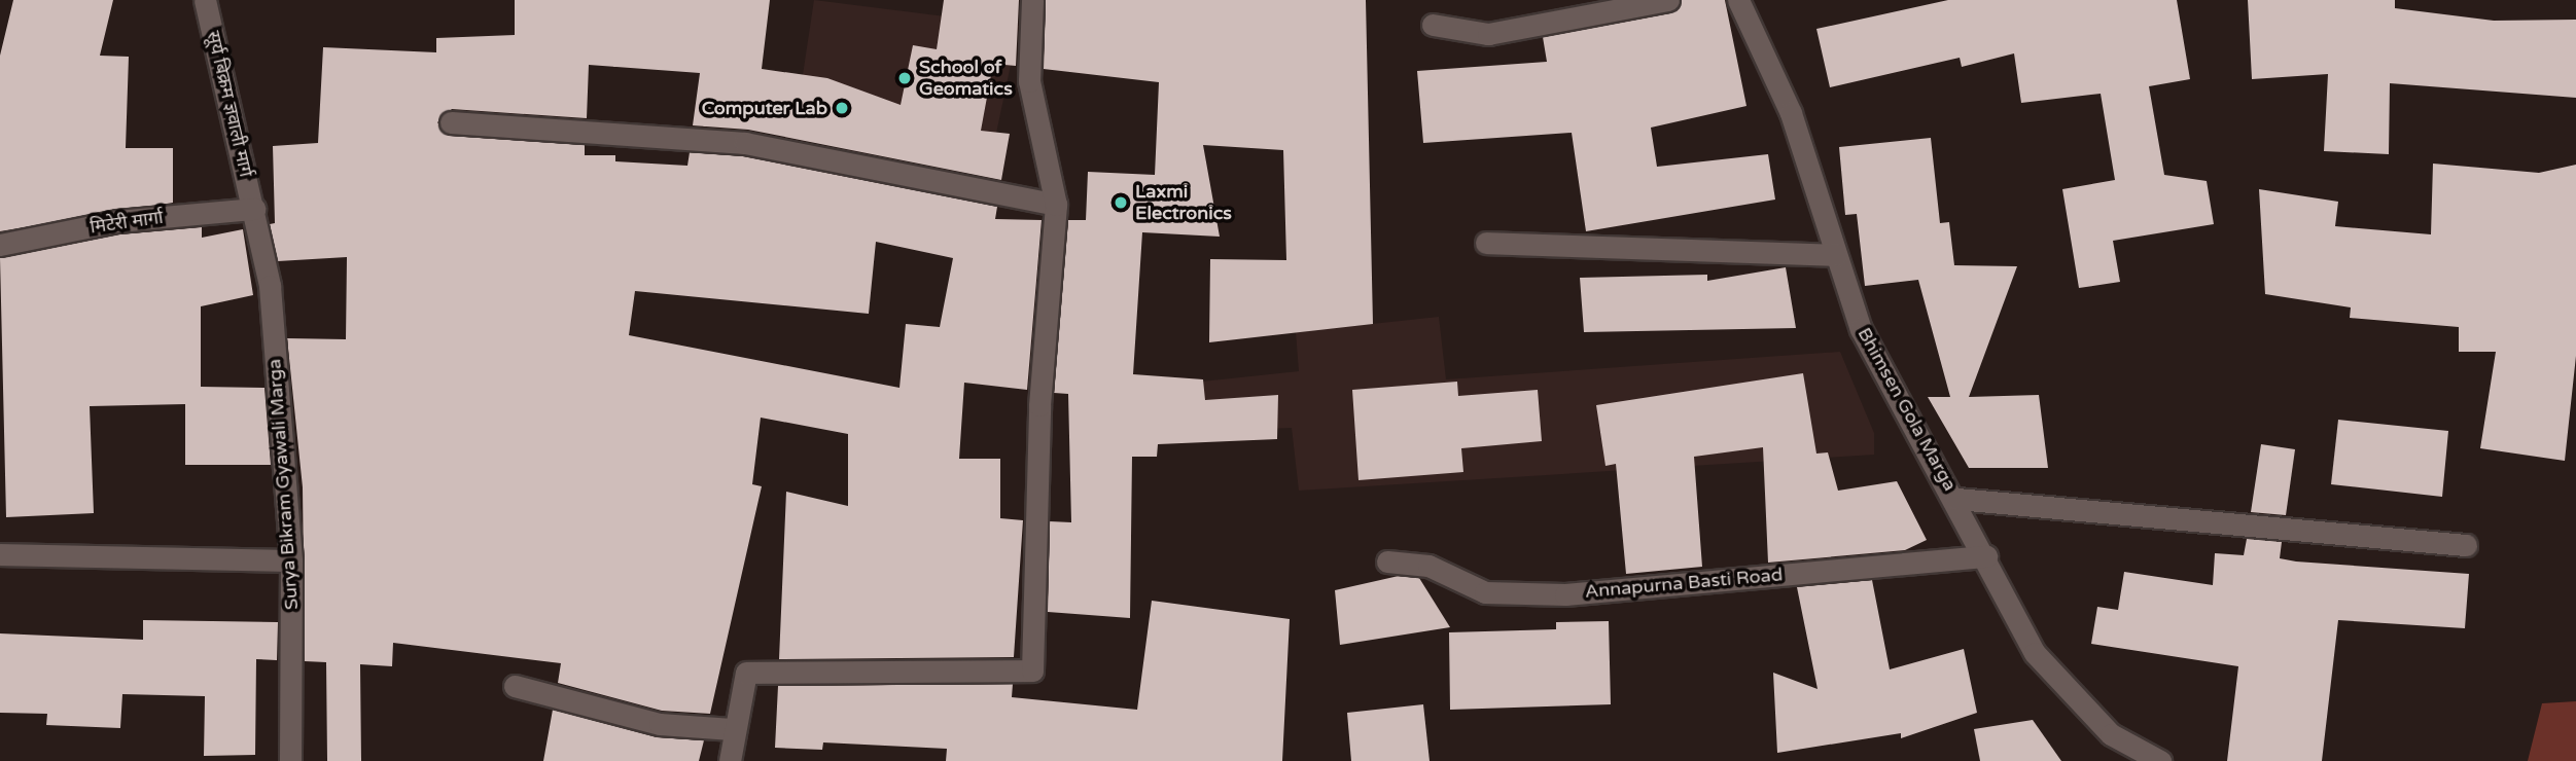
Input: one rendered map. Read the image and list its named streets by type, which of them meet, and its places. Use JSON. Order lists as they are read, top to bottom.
{
  "streets": {
    "street": [
      "सूर्य बिक्रम ज्ञवाली मार्ग",
      "मिटेरी मार्गा",
      "Bhimsen Gola Marga",
      "Surya Bikram Gyawali Marga",
      "Annapurna Basti Road"
    ]
  },
  "crossings": [
    ["सूर्य बिक्रम ज्ञवाली मार्ग", "मिटेरी मार्गा"],
    ["सूर्य बिक्रम ज्ञवाली मार्ग", "Surya Bikram Gyawali Marga"],
    ["मिटेरी मार्गा", "Surya Bikram Gyawali Marga"],
    ["Bhimsen Gola Marga", "Annapurna Basti Road"]
  ],
  "places": ["School of Geomatics", "Computer Lab", "Laxmi Electronics"]
}
